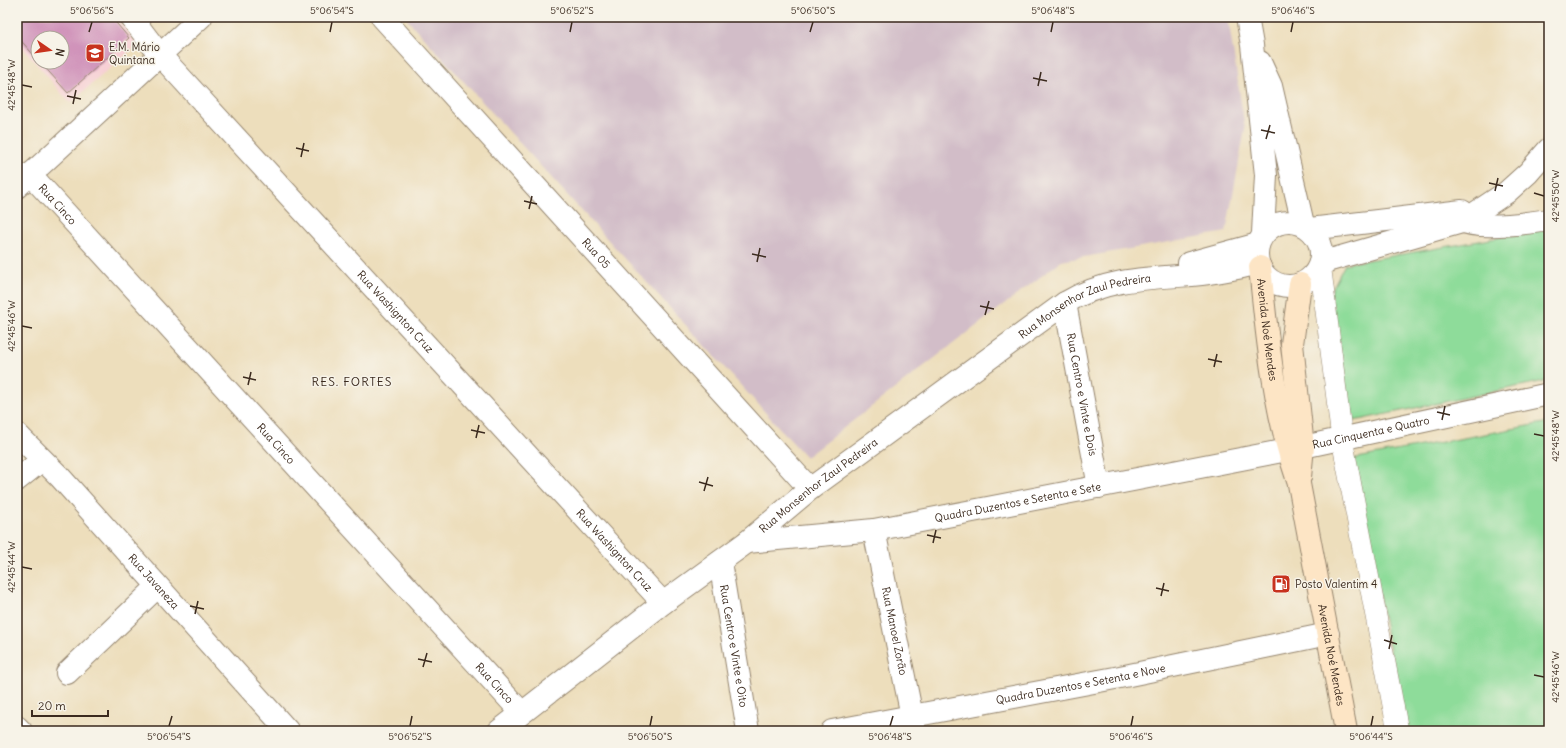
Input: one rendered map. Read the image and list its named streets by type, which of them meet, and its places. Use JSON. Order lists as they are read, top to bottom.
{
  "streets": {
    "main road": ["Avenida Noé Mendes"],
    "street": [
      "Rua Cinco",
      "Rua 05",
      "Rua Monsenhor Zaul Pedreira",
      "Rua Washignton Cruz",
      "Rua Centro e Vinte e Dois",
      "Rua Cinquenta e Quatro",
      "Quadra Duzentos e Setenta e Sete",
      "Rua Javaneza",
      "Rua Manoel Zorão",
      "Rua Centro e Vinte e Oito",
      "Quadra Duzentos e Setenta e Nove"
    ]
  },
  "crossings": [
    ["Rua Cinco", "Rua Monsenhor Zaul Pedreira"],
    ["Rua Cinco", "Rua Washignton Cruz"],
    ["Rua 05", "Rua Monsenhor Zaul Pedreira"],
    ["Rua Monsenhor Zaul Pedreira", "Rua Washignton Cruz"],
    ["Rua Monsenhor Zaul Pedreira", "Avenida Noé Mendes"],
    ["Rua Monsenhor Zaul Pedreira", "Rua Centro e Vinte e Dois"],
    ["Rua Monsenhor Zaul Pedreira", "Quadra Duzentos e Setenta e Sete"],
    ["Rua Monsenhor Zaul Pedreira", "Rua Centro e Vinte e Oito"],
    ["Avenida Noé Mendes", "Rua Cinquenta e Quatro"],
    ["Avenida Noé Mendes", "Quadra Duzentos e Setenta e Sete"],
    ["Avenida Noé Mendes", "Quadra Duzentos e Setenta e Nove"],
    ["Rua Centro e Vinte e Dois", "Quadra Duzentos e Setenta e Sete"],
    ["Rua Cinquenta e Quatro", "Quadra Duzentos e Setenta e Sete"],
    ["Quadra Duzentos e Setenta e Sete", "Rua Manoel Zorão"],
    ["Rua Manoel Zorão", "Quadra Duzentos e Setenta e Nove"]
  ],
  "districts": ["RES. FORTES"],
  "places": {
    "school or university": ["E.M. Mário Quintana"],
    "fuel station": ["Posto Valentim 4"]
  },
  "scale_bar": "20 m",
  "north": "right",
  "coordinates": [
    "5°06'56\"S",
    "5°06'54\"S",
    "5°06'52\"S",
    "5°06'50\"S",
    "5°06'48\"S",
    "5°06'46\"S",
    "42°45'48\"W",
    "42°45'50\"W",
    "42°45'46\"W",
    "42°45'44\"W",
    "5°06'44\"S"
  ]
}
